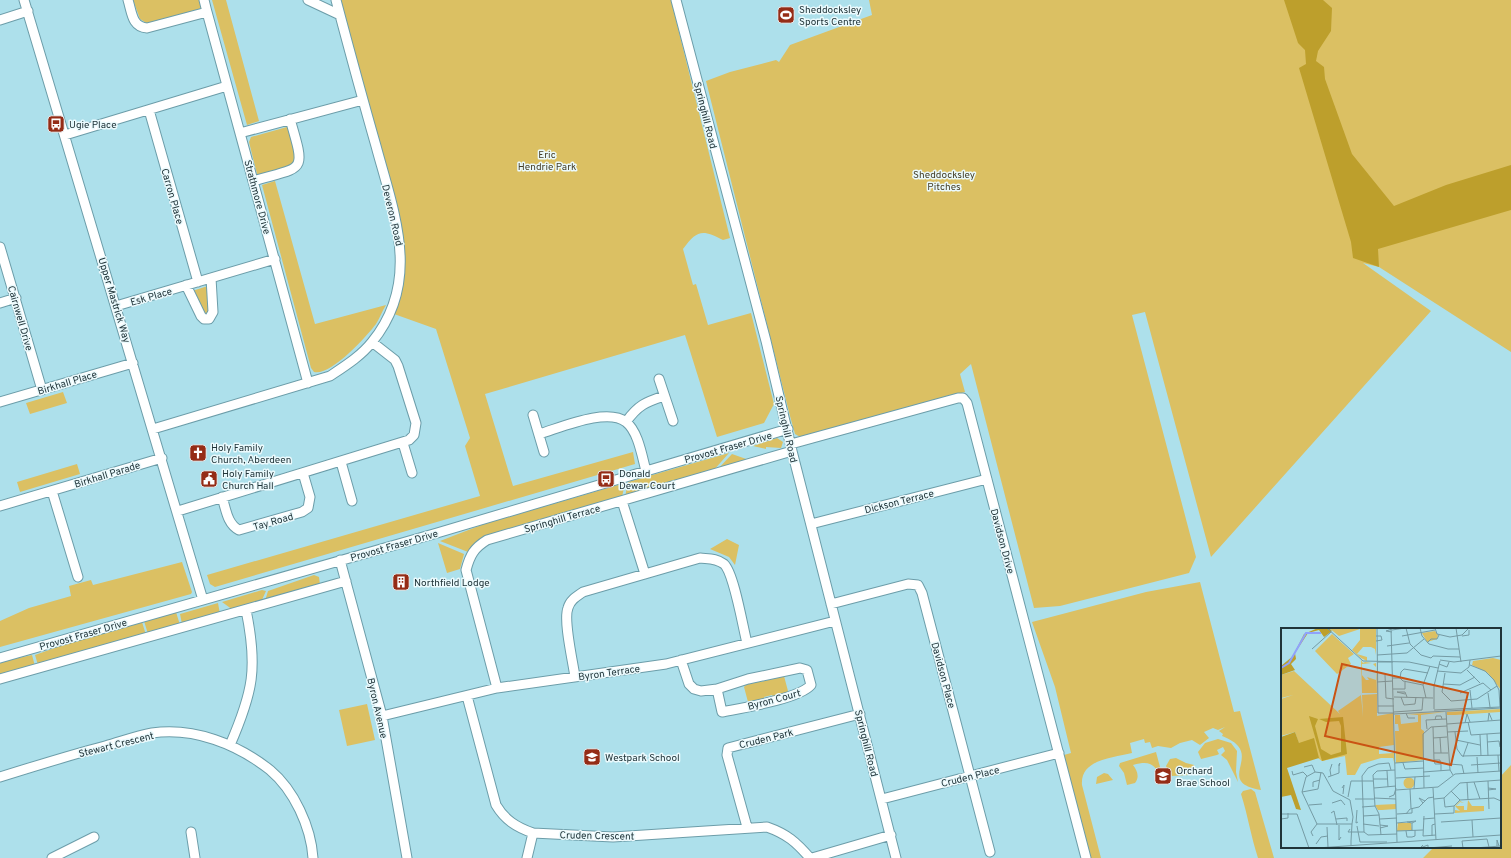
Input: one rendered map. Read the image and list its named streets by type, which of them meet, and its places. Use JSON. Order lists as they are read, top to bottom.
{
  "streets": {
    "street": [
      "Springhill Road",
      "Carron Place",
      "Strathmore Drive",
      "Deveron Road",
      "Esk Place",
      "Upper Mastrick Way",
      "Cairnwell Drive",
      "Birkhall Place",
      "Provost Fraser Drive",
      "Birkhall Parade",
      "Dickson Terrace",
      "Springhill Terrace",
      "Tay Road",
      "Davidson Drive",
      "Byron Terrace",
      "Davidson Place",
      "Byron Court",
      "Byron Avenue",
      "Cruden Park",
      "Stewart Crescent",
      "Cruden Place",
      "Cruden Crescent"
    ]
  },
  "crossings": [
    ["Springhill Road", "Provost Fraser Drive"],
    ["Springhill Road", "Dickson Terrace"],
    ["Springhill Road", "Springhill Terrace"],
    ["Springhill Road", "Davidson Drive"],
    ["Springhill Road", "Byron Terrace"],
    ["Springhill Road", "Davidson Place"],
    ["Springhill Road", "Cruden Park"],
    ["Springhill Road", "Cruden Place"],
    ["Springhill Road", "Cruden Crescent"],
    ["Carron Place", "Esk Place"],
    ["Strathmore Drive", "Deveron Road"],
    ["Strathmore Drive", "Esk Place"],
    ["Deveron Road", "Upper Mastrick Way"],
    ["Esk Place", "Upper Mastrick Way"],
    ["Upper Mastrick Way", "Birkhall Place"],
    ["Upper Mastrick Way", "Provost Fraser Drive"],
    ["Upper Mastrick Way", "Birkhall Parade"],
    ["Cairnwell Drive", "Birkhall Place"],
    ["Provost Fraser Drive", "Byron Avenue"],
    ["Dickson Terrace", "Davidson Drive"],
    ["Springhill Terrace", "Davidson Drive"],
    ["Springhill Terrace", "Byron Terrace"],
    ["Davidson Drive", "Cruden Place"],
    ["Byron Terrace", "Byron Court"],
    ["Byron Terrace", "Byron Avenue"],
    ["Byron Terrace", "Cruden Crescent"],
    ["Davidson Place", "Cruden Place"],
    ["Cruden Park", "Cruden Crescent"]
  ],
  "parks": ["Eric Hendrie Park", "Sheddocksley Pitches"],
  "places": {
    "sports": ["Sheddocksley Sports Centre"],
    "bus stop": ["Ugie Place", "Donald Dewar Court"],
    "church": ["Holy Family Church, Aberdeen"],
    "public building": ["Holy Family Church Hall"],
    "building": ["Northfield Lodge"],
    "school or university": ["Westpark School", "Orchard Brae School"]
  }
}
